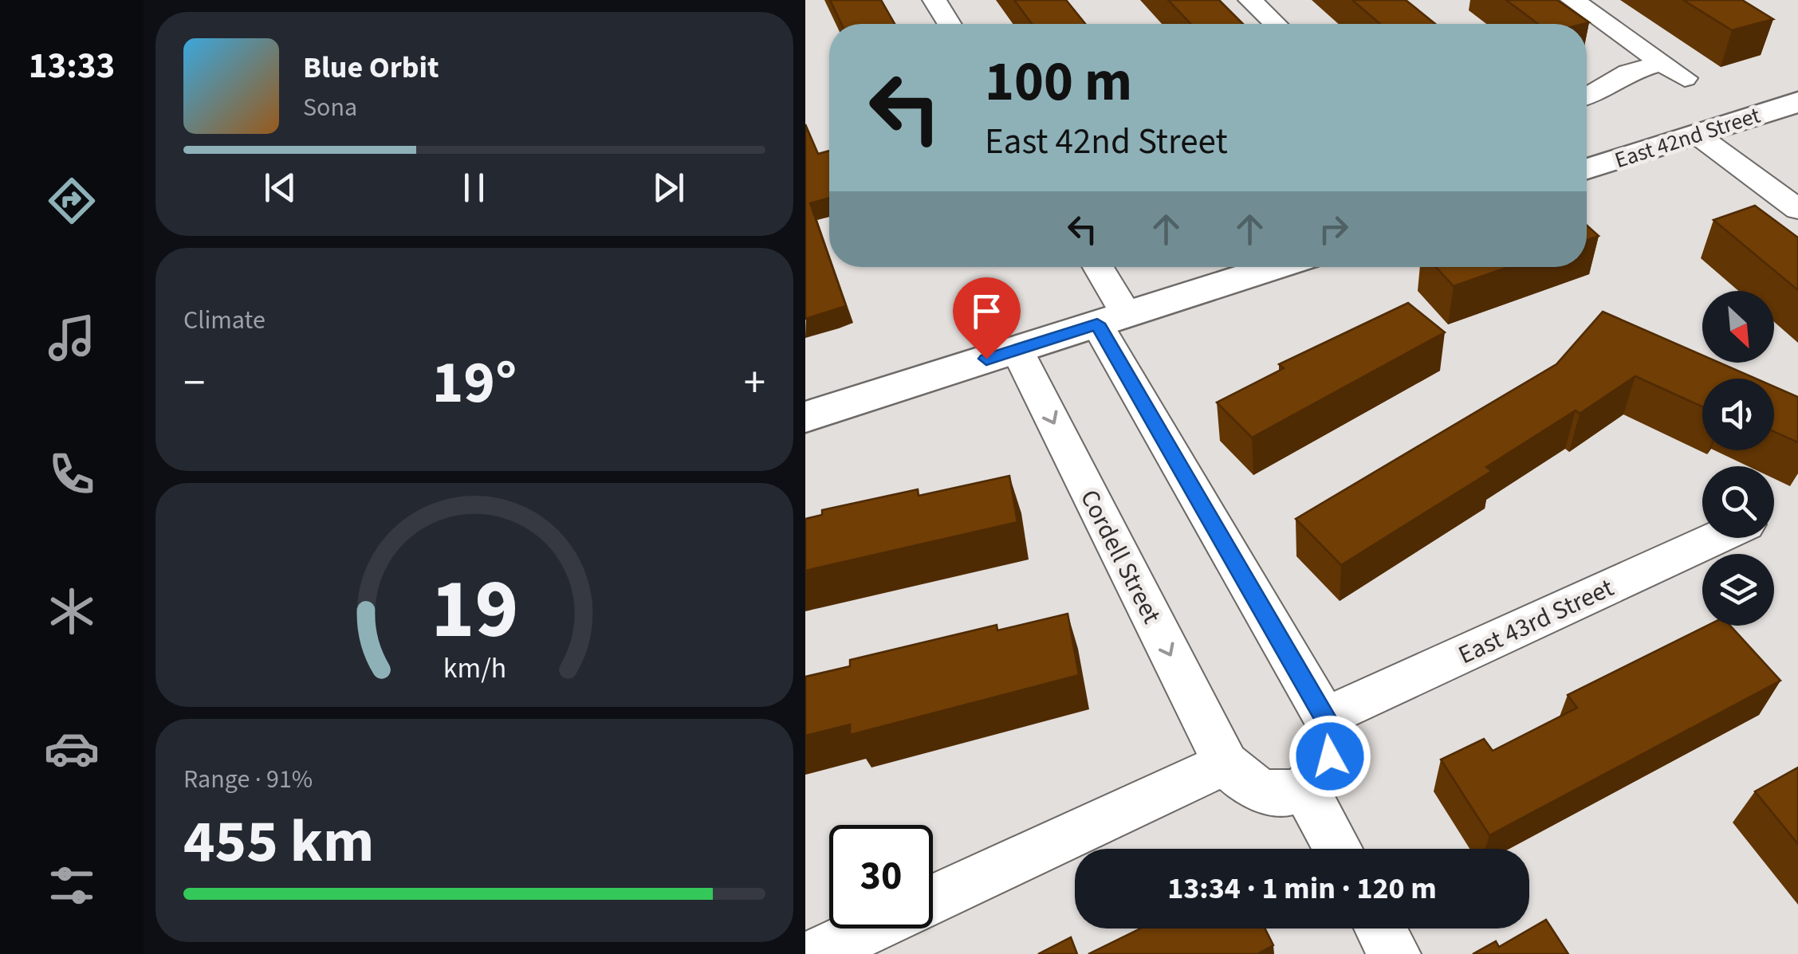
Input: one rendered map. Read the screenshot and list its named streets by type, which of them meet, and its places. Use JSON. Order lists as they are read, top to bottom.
{
  "streets": {
    "street": ["East 42nd Street", "Cordell Street", "East 43rd Street"]
  },
  "north": "bottom right",
  "page": {
    "tabs": "13:33",
    "turn": ["100 m", "East 42nd Street"],
    "song": ["Blue Orbit", "Sona"],
    "tile": [
      "Climate",
      ["Range · 91%", "455 km"]
    ],
    "heat": ["−", "19°", "+"],
    "limit": "30",
    "trip": "13:34 · 1 min · 120 m",
    "gauge": ["19", "km/h"]
  }
}
